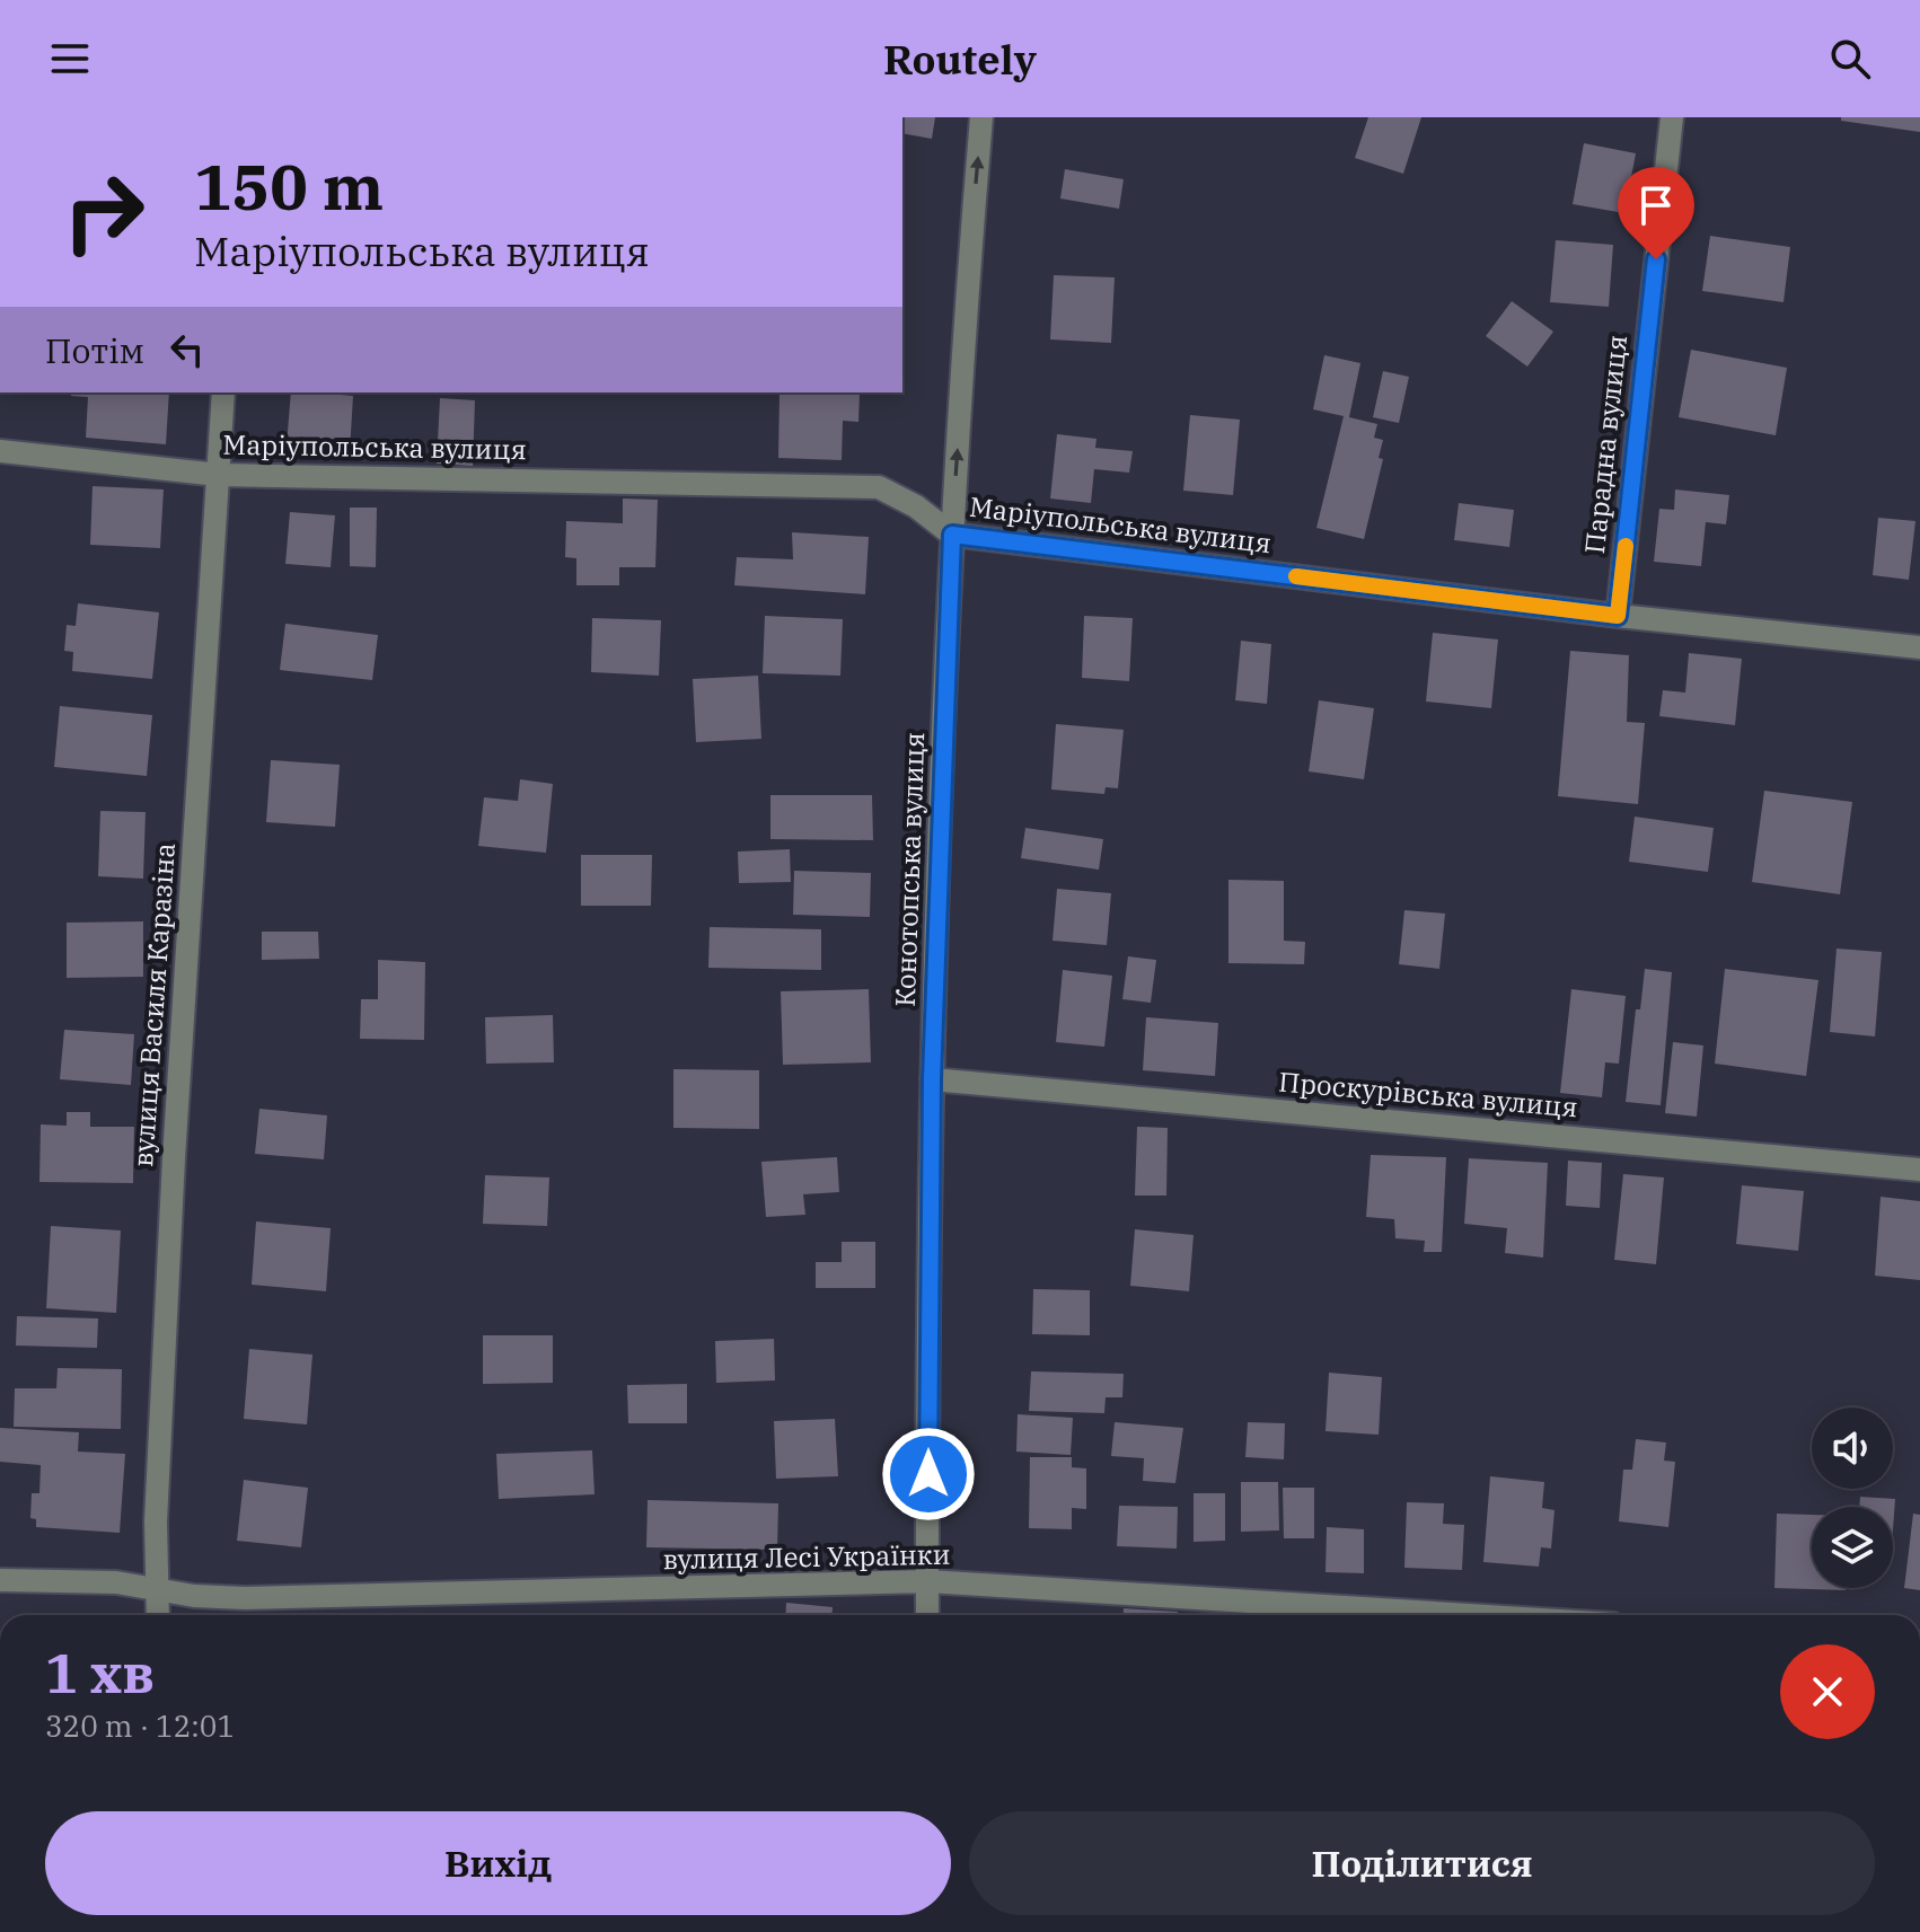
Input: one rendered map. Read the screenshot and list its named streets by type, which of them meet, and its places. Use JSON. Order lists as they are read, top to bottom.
{
  "streets": {
    "street": [
      "Парадна вулиця",
      "Маріупольська вулиця",
      "Конотопська вулиця",
      "вулиця Василя Каразіна",
      "Проскурівська вулиця",
      "вулиця Лесі Українки"
    ]
  },
  "crossings": [
    ["Парадна вулиця", "Маріупольська вулиця"],
    ["Маріупольська вулиця", "Конотопська вулиця"],
    ["Маріупольська вулиця", "вулиця Василя Каразіна"],
    ["Конотопська вулиця", "Проскурівська вулиця"],
    ["Конотопська вулиця", "вулиця Лесі Українки"],
    ["вулиця Василя Каразіна", "вулиця Лесі Українки"]
  ],
  "page": {
    "header": "Routely",
    "turn": ["150 m", "Маріупольська вулиця"],
    "then": "Потім",
    "heading": ["1 хв", "320 m · 12:01"],
    "buttons": ["Вихід", "Поділитися"]
  }
}
